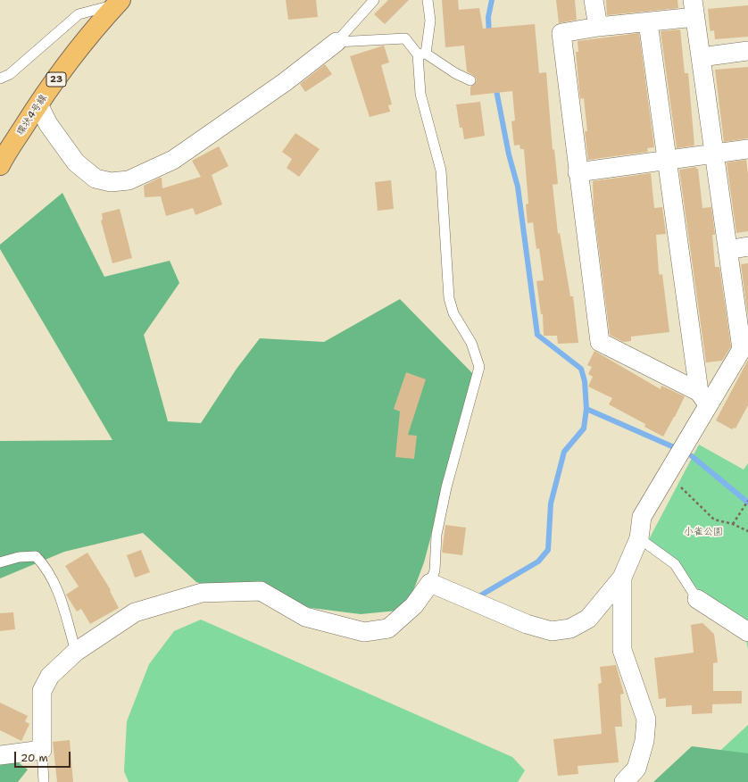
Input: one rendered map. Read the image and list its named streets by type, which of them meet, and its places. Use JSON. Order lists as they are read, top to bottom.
{
  "streets": {
    "main road": ["23", "環状4号線"]
  },
  "parks": ["小雀公園"],
  "scale_bar": "20 m"
}
